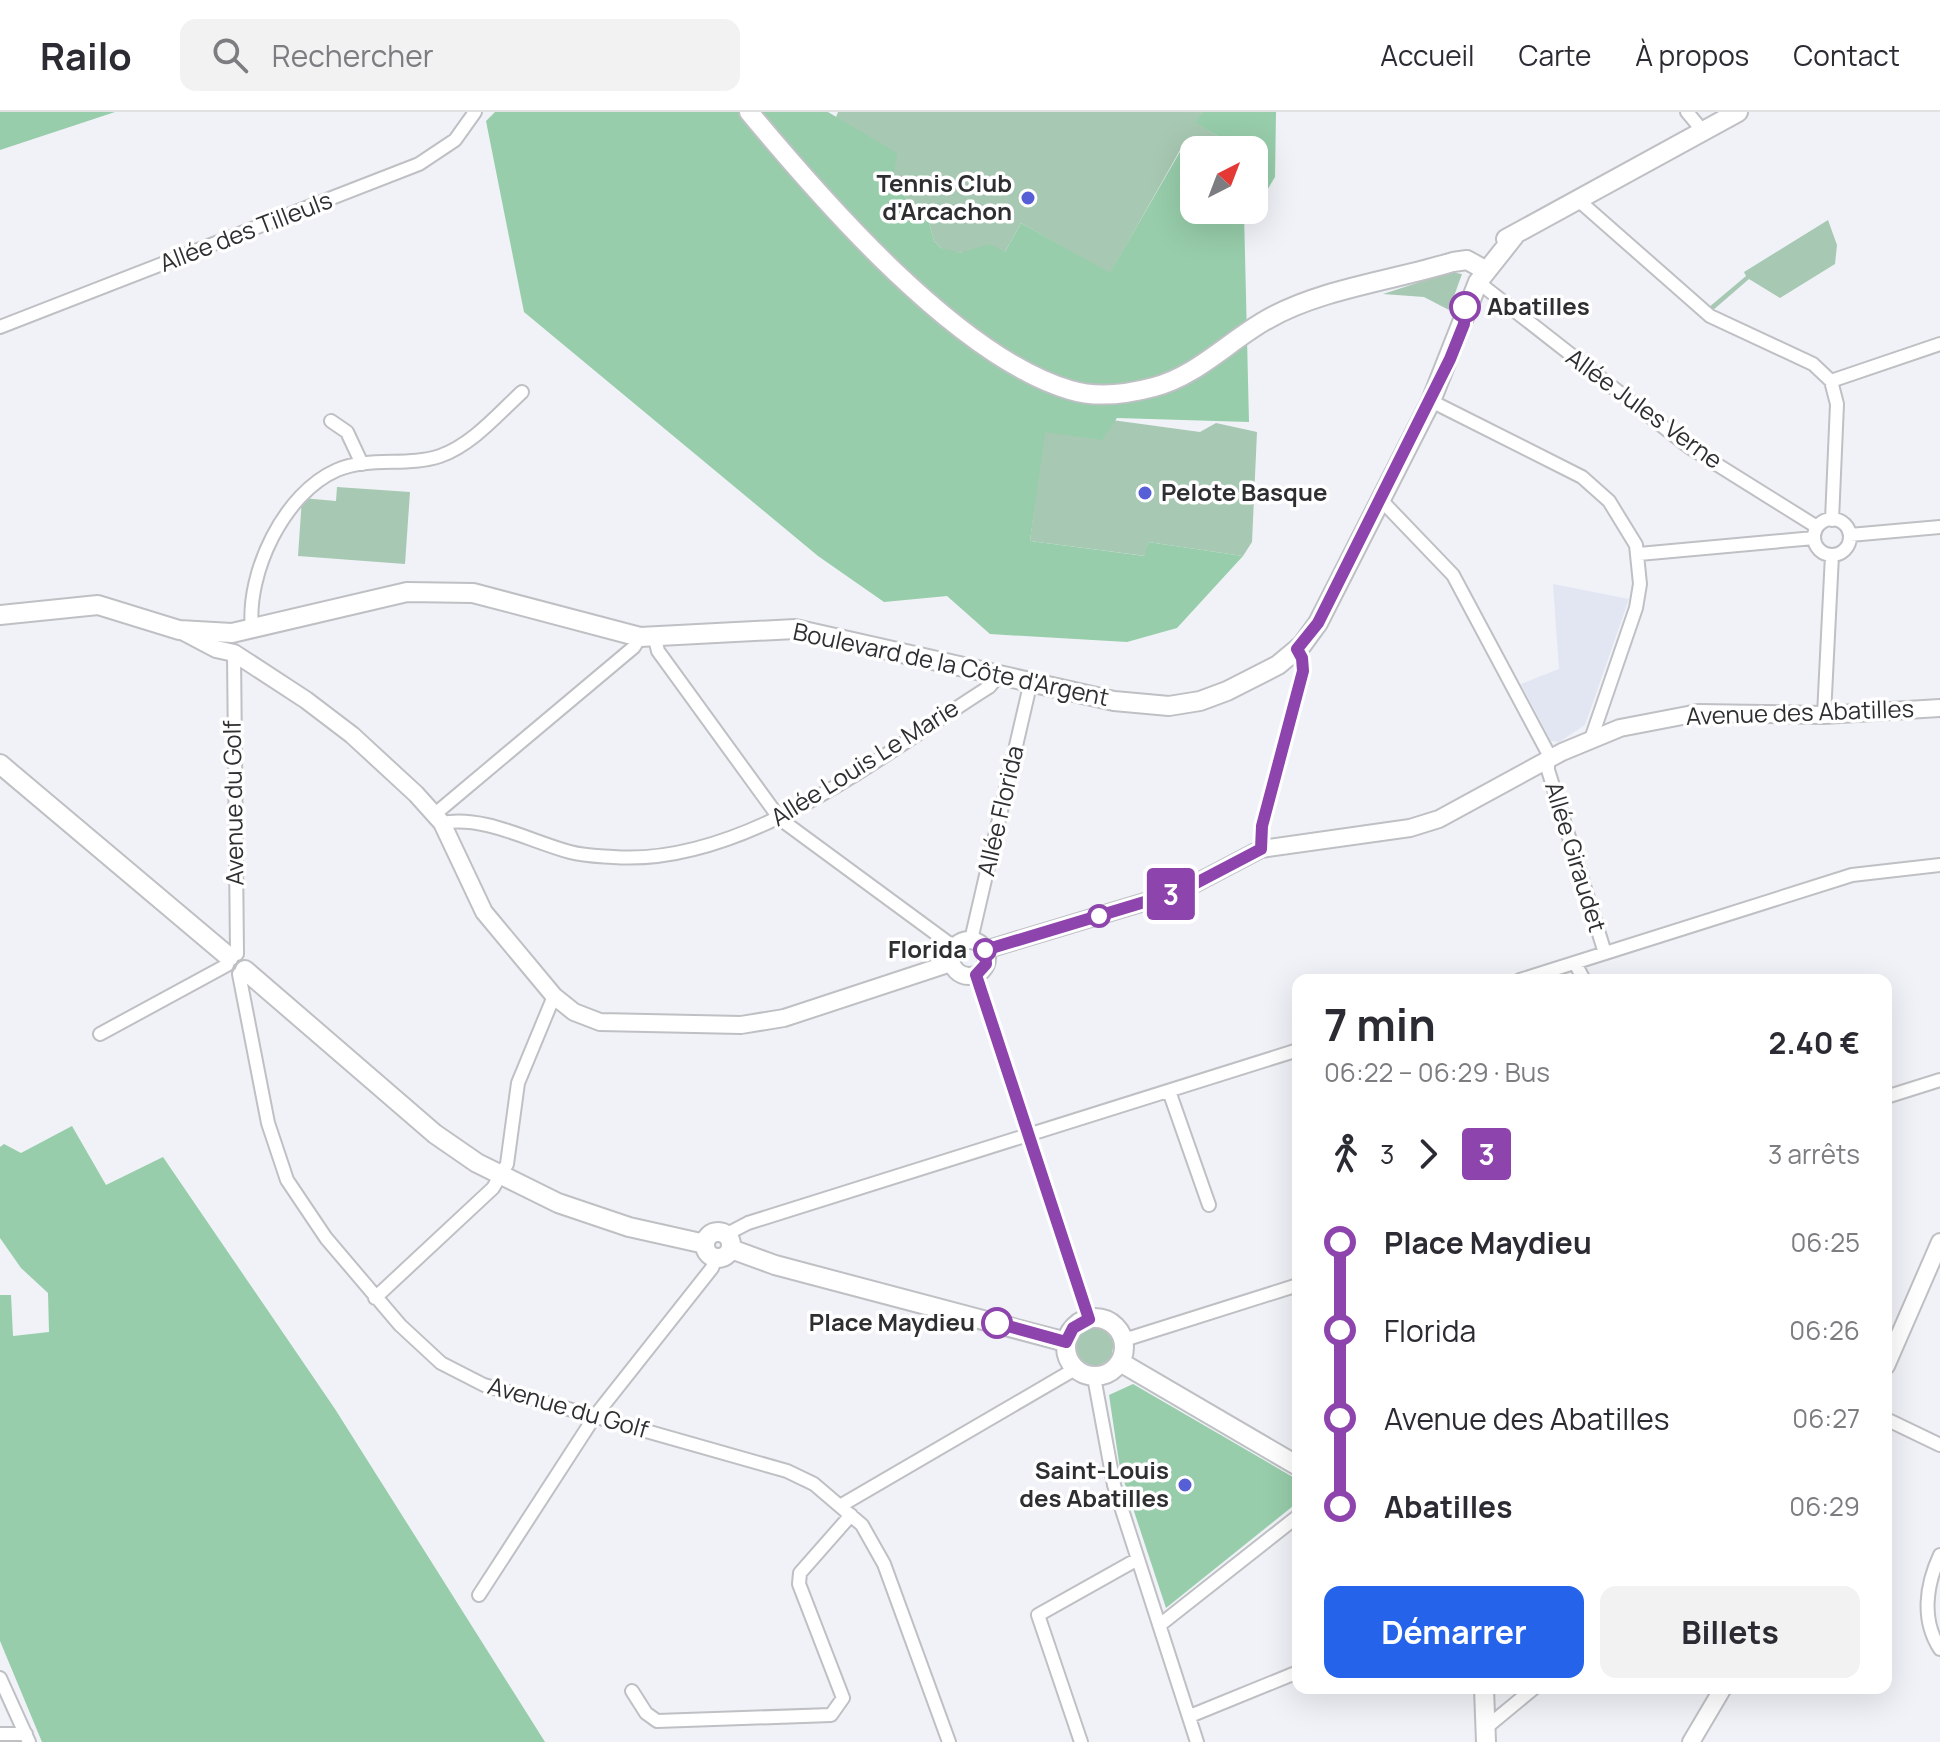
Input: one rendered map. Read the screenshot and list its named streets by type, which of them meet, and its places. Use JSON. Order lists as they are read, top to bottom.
{
  "streets": {
    "main road": ["Boulevard de la Côte d'Argent"],
    "street": [
      "Allée des Tilleuls",
      "Allée Jules Verne",
      "Avenue des Abatilles",
      "Allée Louis Le Marie",
      "Avenue du Golf",
      "Allée Florida",
      "Allée Giraudet"
    ]
  },
  "crossings": [
    ["Allée Jules Verne", "Boulevard de la Côte d'Argent"],
    ["Boulevard de la Côte d'Argent", "Allée Louis Le Marie"],
    ["Boulevard de la Côte d'Argent", "Allée Florida"],
    ["Boulevard de la Côte d'Argent", "Allée Giraudet"],
    ["Avenue des Abatilles", "Allée Florida"],
    ["Avenue des Abatilles", "Allée Giraudet"]
  ],
  "places": [
    "Tennis Club d'Arcachon",
    "Abatilles",
    "Pelote Basque",
    "Florida",
    "Place Maydieu",
    "Saint-Louis des Abatilles"
  ],
  "lines": ["bus line 3"],
  "north": "top right",
  "page": {
    "header": "Railo",
    "search": "Rechercher",
    "nav": [
      "Accueil",
      "Carte",
      "À propos",
      "Contact"
    ],
    "on_map": "3",
    "heading": ["7 min", "06:22 – 06:29 · Bus", "2.40 €"],
    "legs": ["3", "3", "3 arrêts"],
    "list": [
      {
        "name": "Place Maydieu",
        "value": "06:25"
      },
      {
        "name": "Florida",
        "value": "06:26"
      },
      {
        "name": "Avenue des Abatilles",
        "value": "06:27"
      },
      {
        "name": "Abatilles",
        "value": "06:29"
      }
    ],
    "buttons": ["Démarrer", "Billets"]
  }
}
